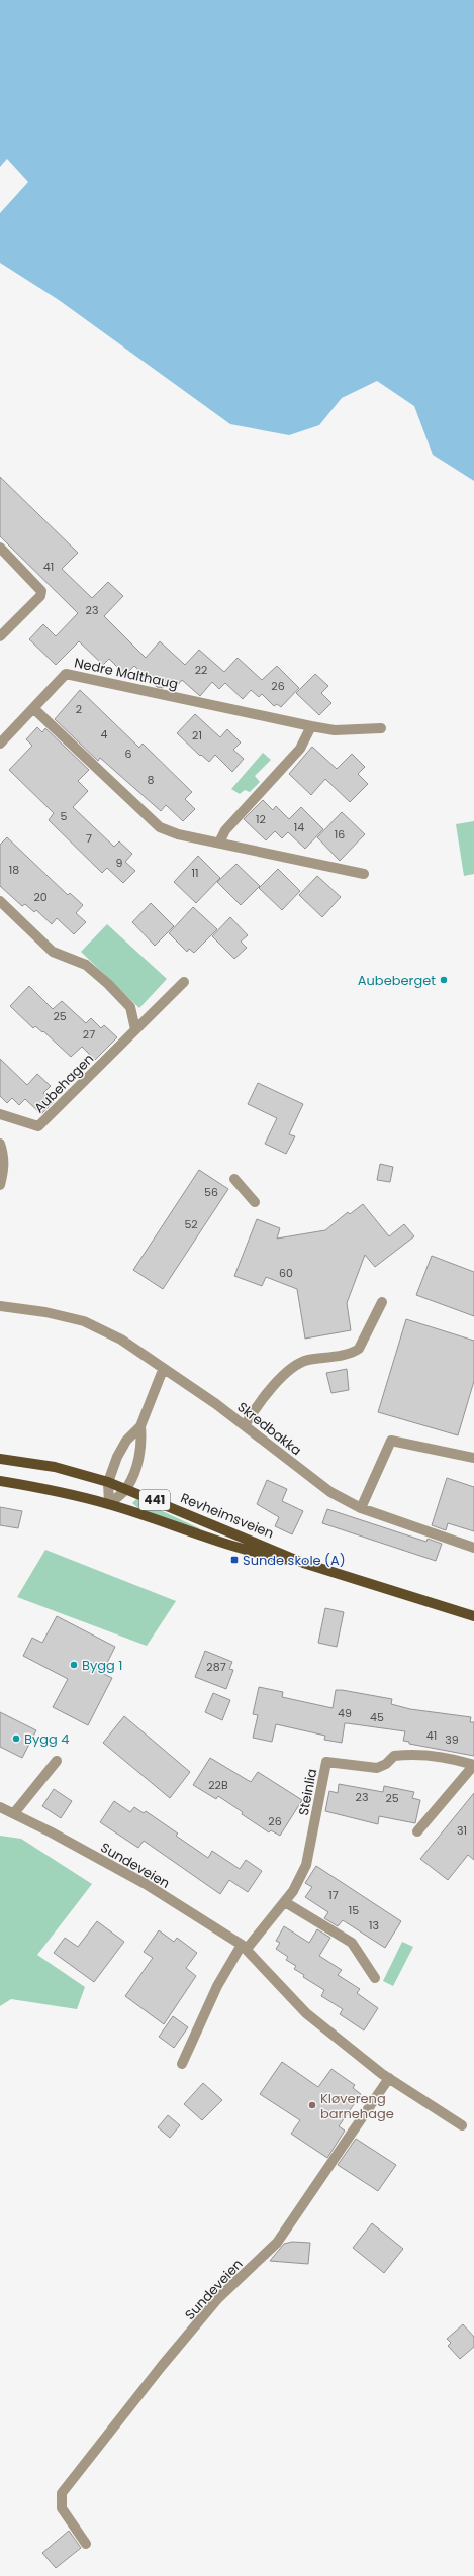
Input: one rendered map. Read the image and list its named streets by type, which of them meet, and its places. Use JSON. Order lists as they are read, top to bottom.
{
  "streets": {
    "main road": ["441", "Revheimsveien"],
    "street": [
      "Nedre Malthaug",
      "Aubehagen",
      "Skredbakka",
      "Steinlia",
      "Sundeveien"
    ]
  },
  "crossings": [
    ["Steinlia", "Sundeveien"]
  ],
  "places": {
    "other": [
      "Aubeberget",
      "Bygg 1",
      "Bygg 4",
      "Kløvereng barnehage"
    ],
    "transit": ["Sunde skole (A)"]
  },
  "house_numbers": [
    "41",
    "23",
    "22",
    "26",
    "2",
    "4",
    "21",
    "6",
    "8",
    "5",
    "12",
    "14",
    "16",
    "7",
    "9",
    "18",
    "11",
    "20",
    "25",
    "27",
    "56",
    "52",
    "60",
    "287",
    "49",
    "45",
    "41",
    "39",
    "22B",
    "23",
    "25",
    "26",
    "31",
    "17",
    "15",
    "13"
  ]
}
